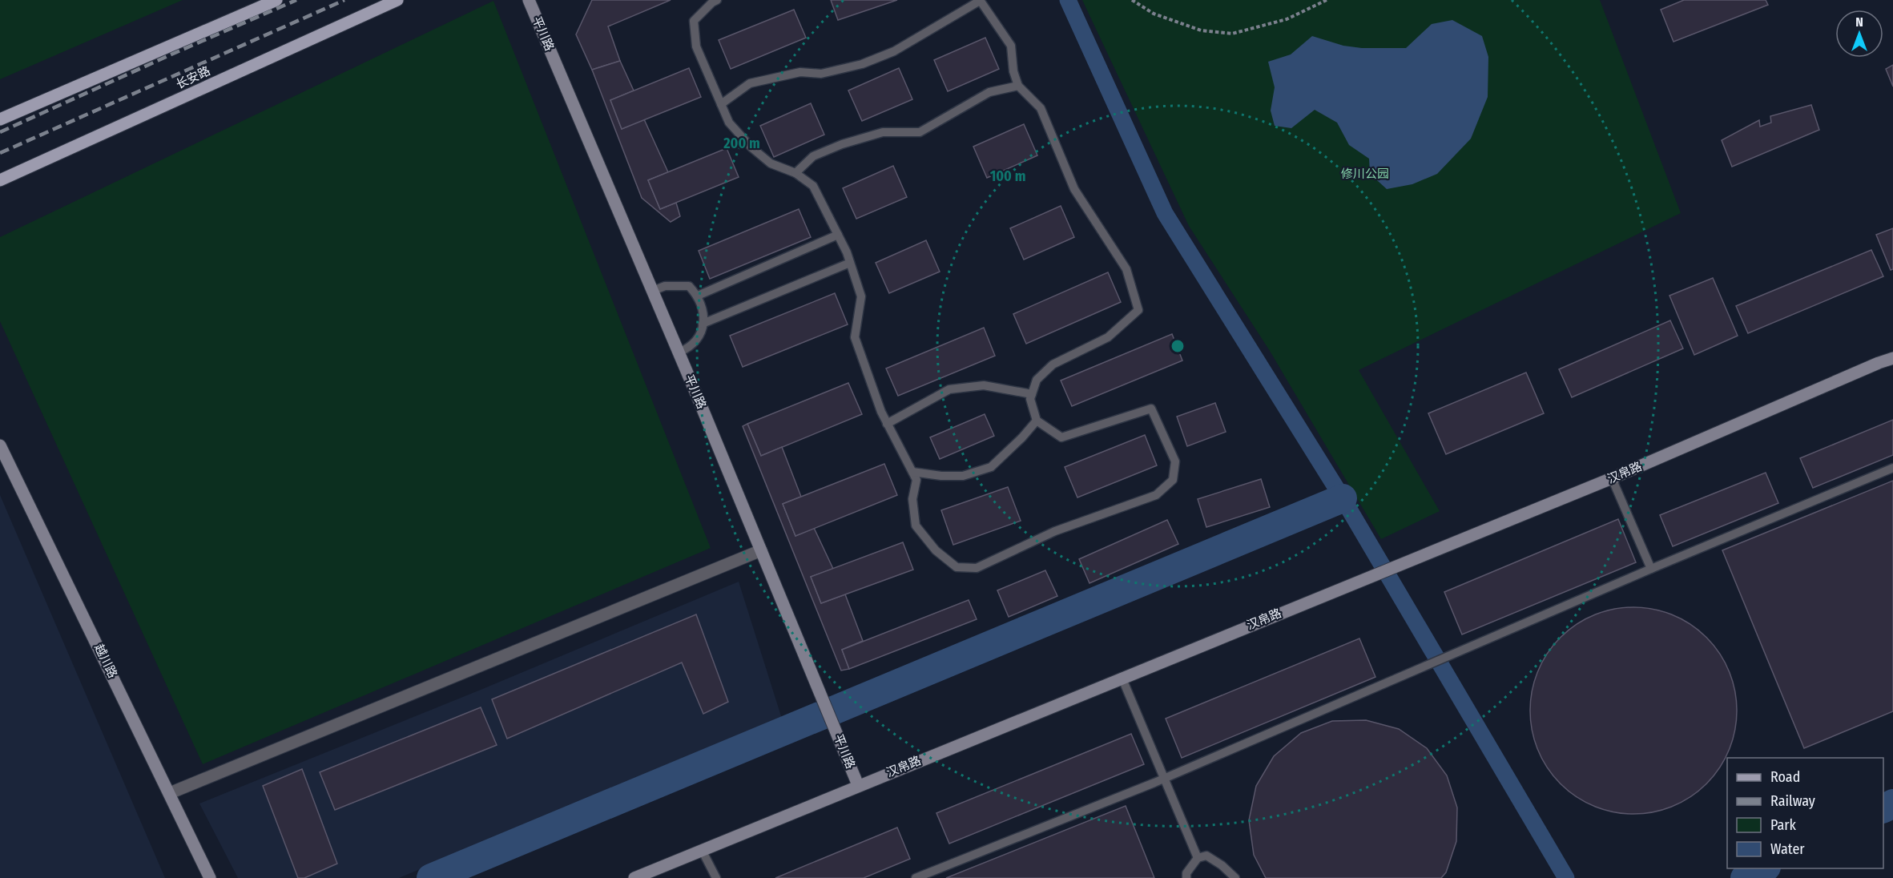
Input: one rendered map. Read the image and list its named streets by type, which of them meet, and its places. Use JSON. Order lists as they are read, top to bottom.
{
  "streets": {
    "main road": ["长安路"],
    "street": ["平川路", "汉帛路", "越川路"]
  },
  "crossings": [
    ["平川路", "汉帛路"]
  ],
  "parks": ["修川公园"],
  "legend": [
    "Road",
    "Railway",
    "Park",
    "Water"
  ],
  "north": "top",
  "rings": ["200 m", "100 m"]
}
